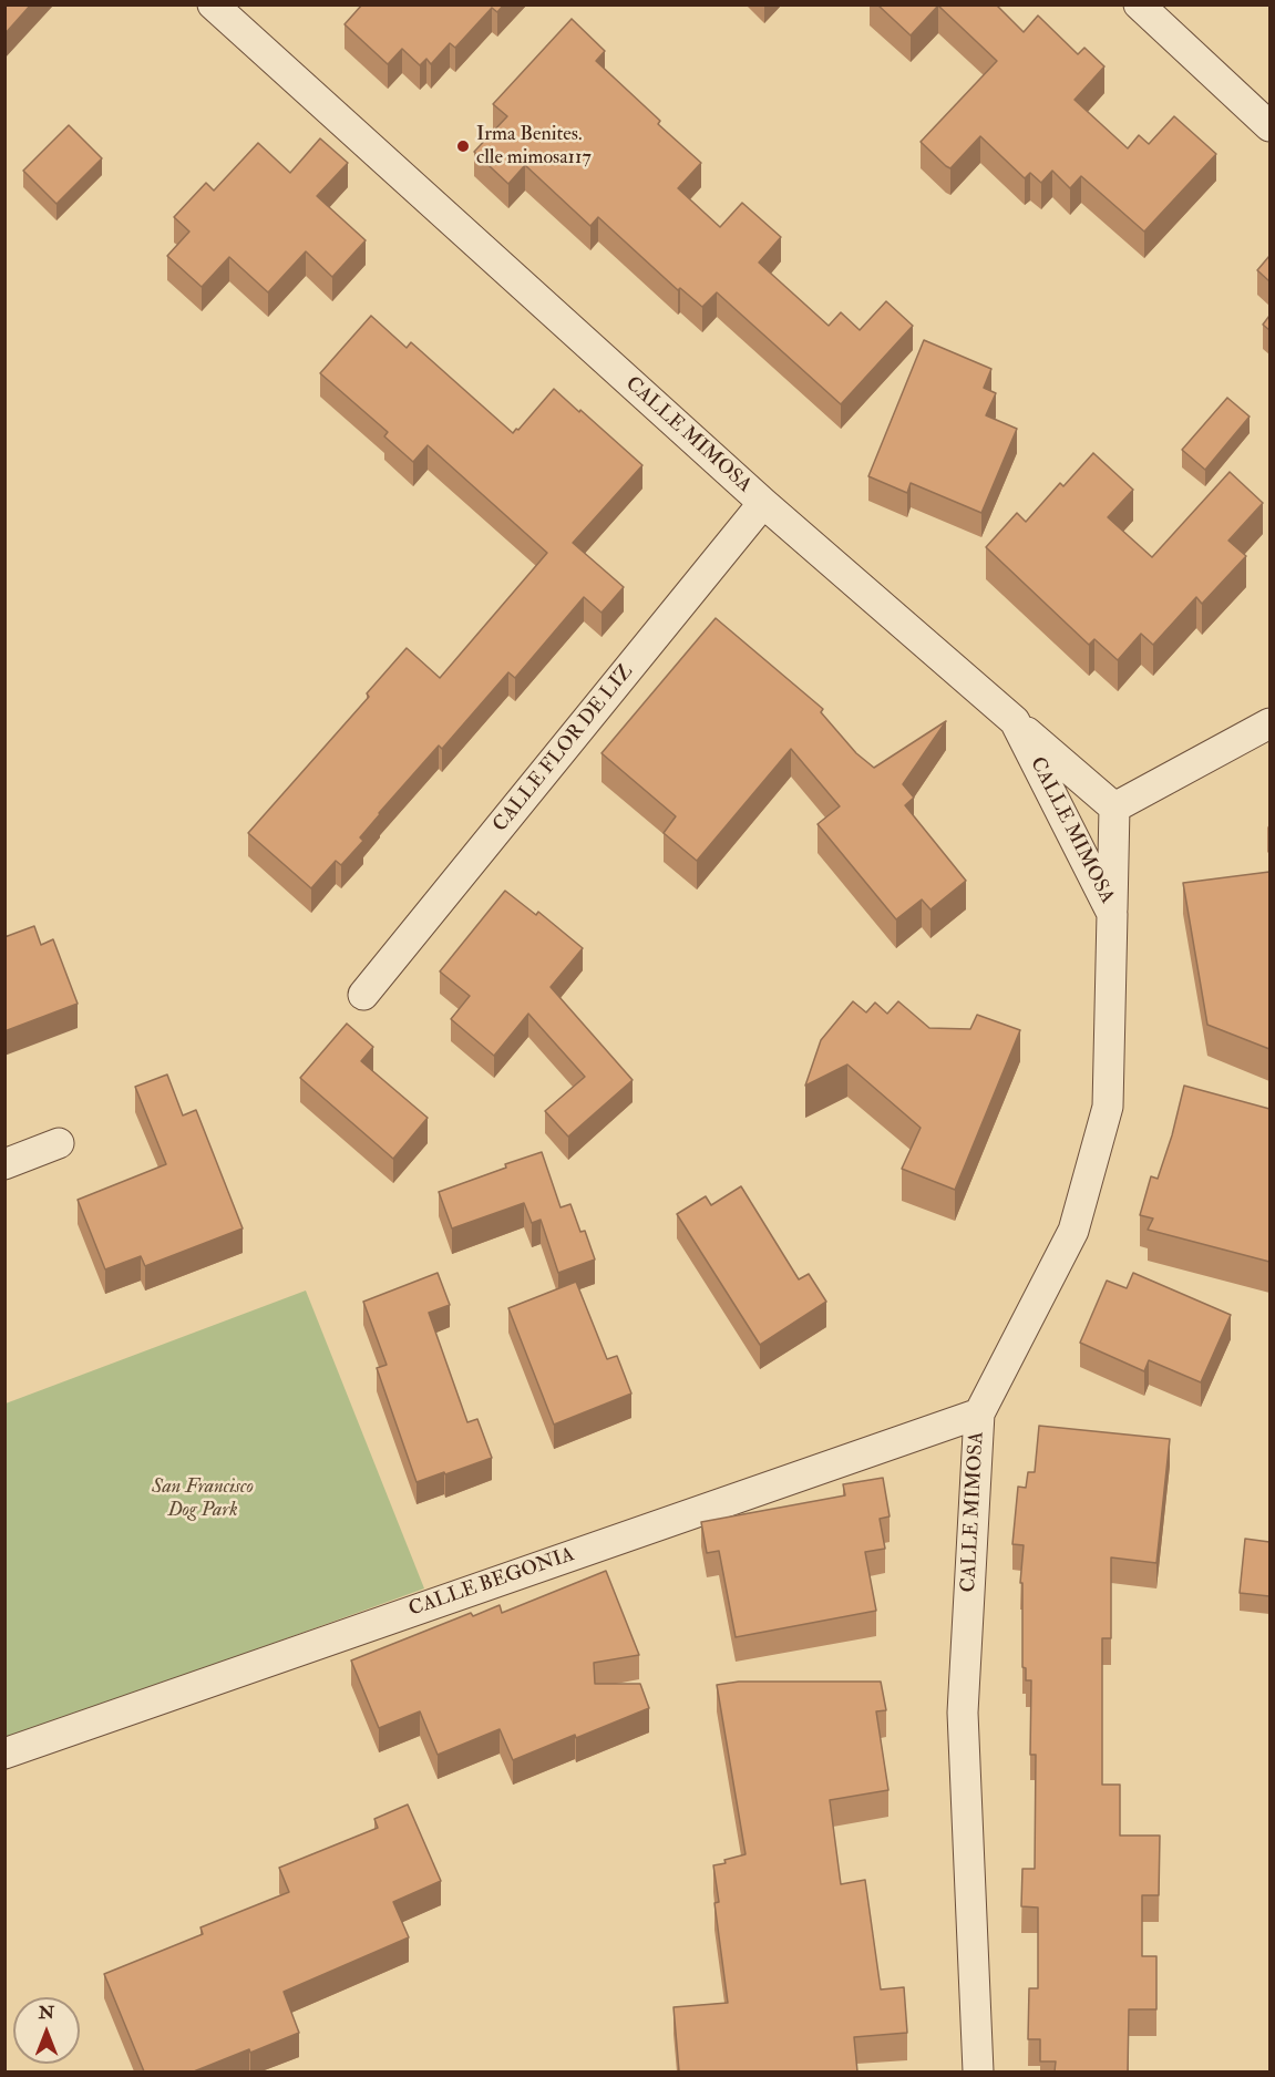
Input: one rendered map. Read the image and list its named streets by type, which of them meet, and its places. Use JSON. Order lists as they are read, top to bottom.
{
  "streets": {
    "street": ["CALLE MIMOSA", "CALLE FLOR DE LIZ", "CALLE BEGONIA"]
  },
  "crossings": [
    ["CALLE MIMOSA", "CALLE FLOR DE LIZ"],
    ["CALLE MIMOSA", "CALLE BEGONIA"]
  ],
  "parks": ["San Francisco Dog Park"],
  "places": ["Irma Benites. clle mimosa117"],
  "north": "top"
}
